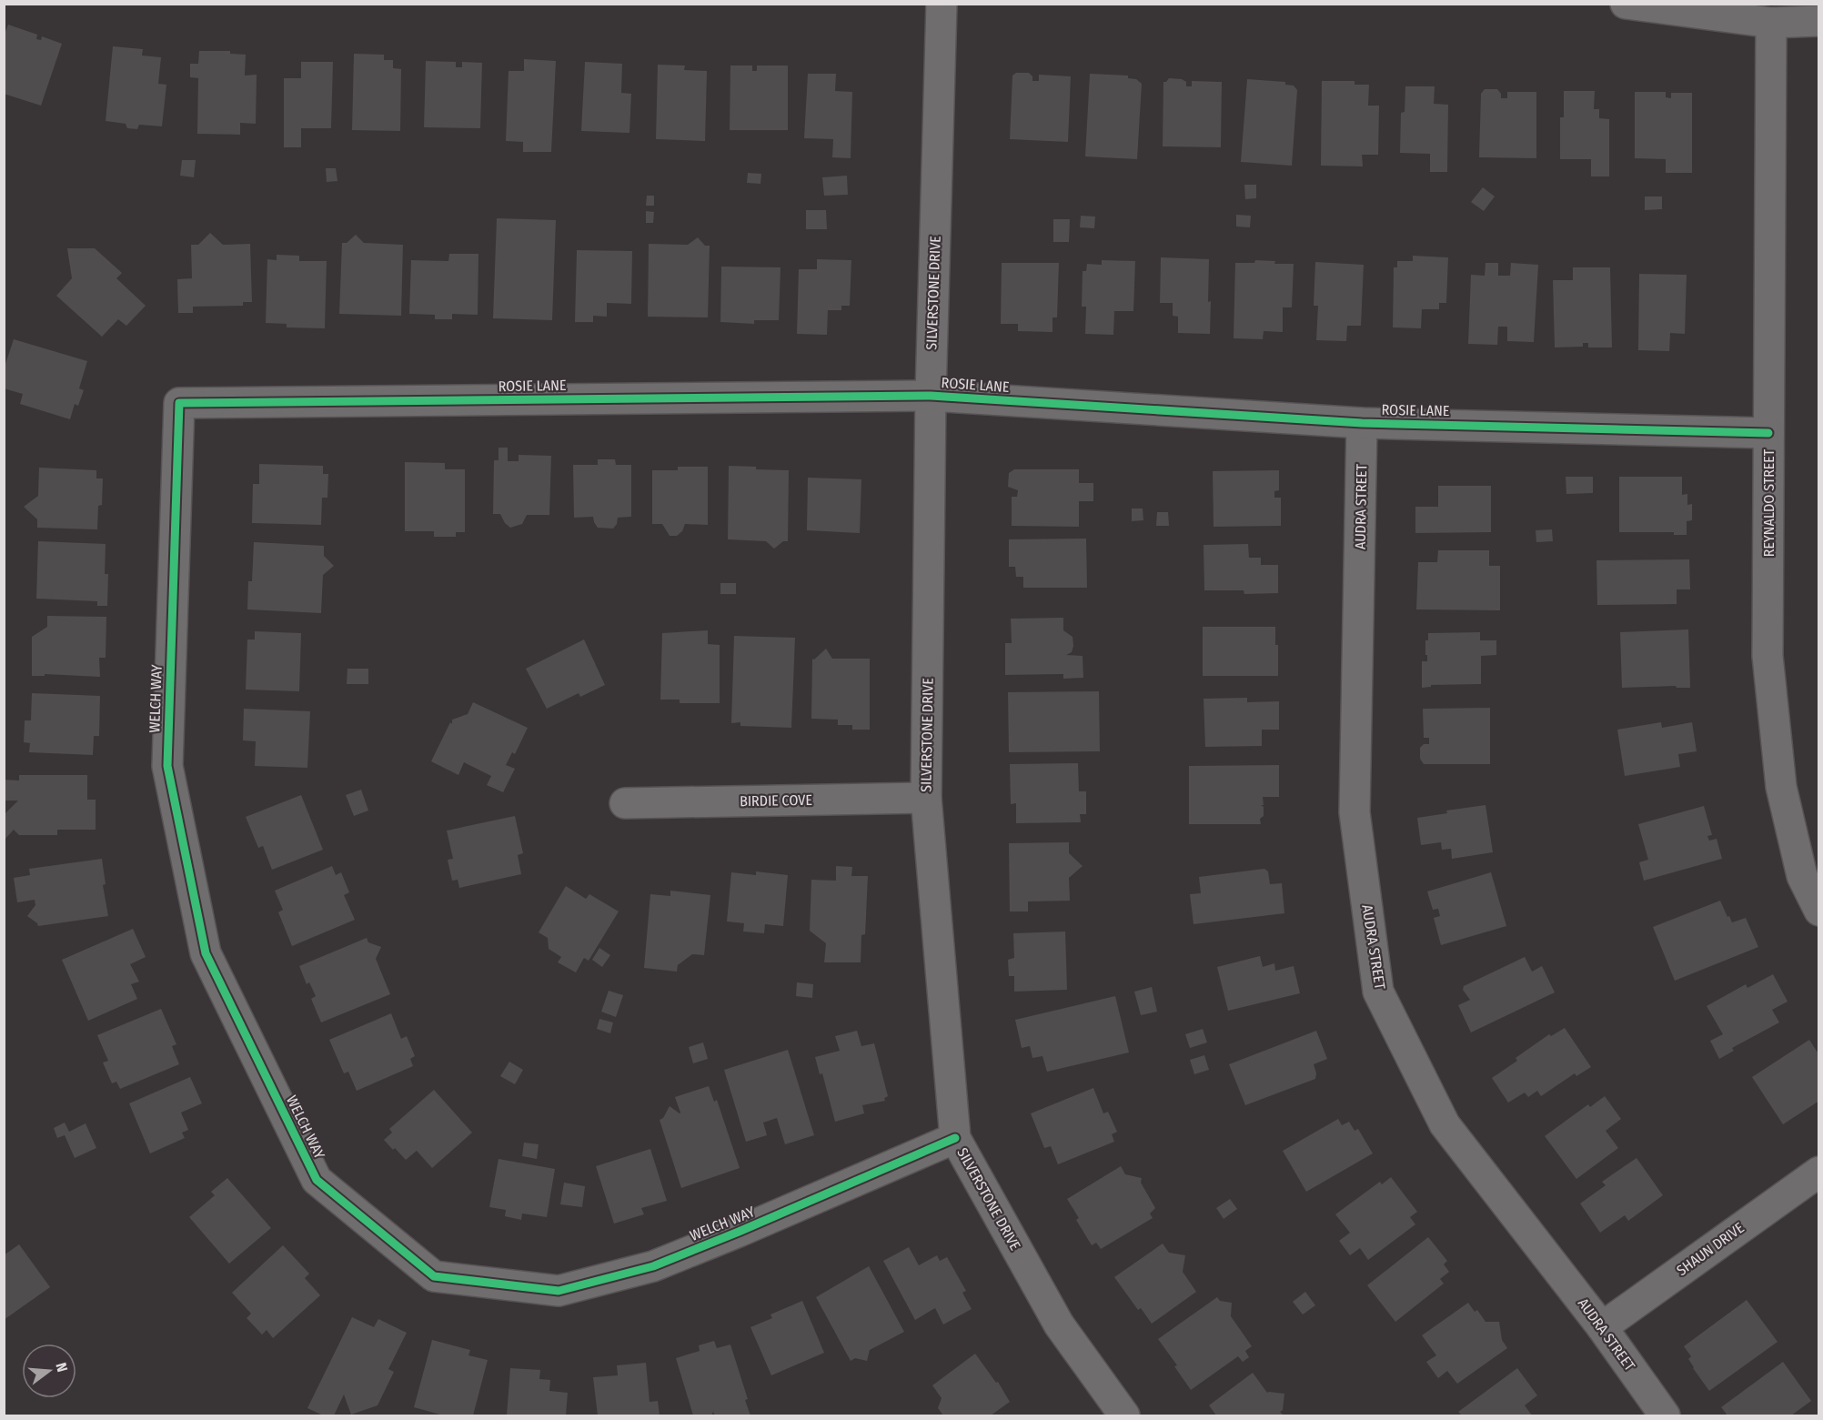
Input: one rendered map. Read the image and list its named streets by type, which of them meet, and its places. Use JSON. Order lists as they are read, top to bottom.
{
  "streets": {
    "street": [
      "SILVERSTONE DRIVE",
      "ROSIE LANE",
      "REYNALDO STREET",
      "AUDRA STREET",
      "WELCH WAY",
      "BIRDIE COVE",
      "SHAUN DRIVE"
    ]
  },
  "crossings": [
    ["SILVERSTONE DRIVE", "ROSIE LANE"],
    ["SILVERSTONE DRIVE", "WELCH WAY"],
    ["SILVERSTONE DRIVE", "BIRDIE COVE"],
    ["ROSIE LANE", "REYNALDO STREET"],
    ["ROSIE LANE", "AUDRA STREET"],
    ["ROSIE LANE", "WELCH WAY"],
    ["AUDRA STREET", "SHAUN DRIVE"]
  ],
  "north": "right"
}
